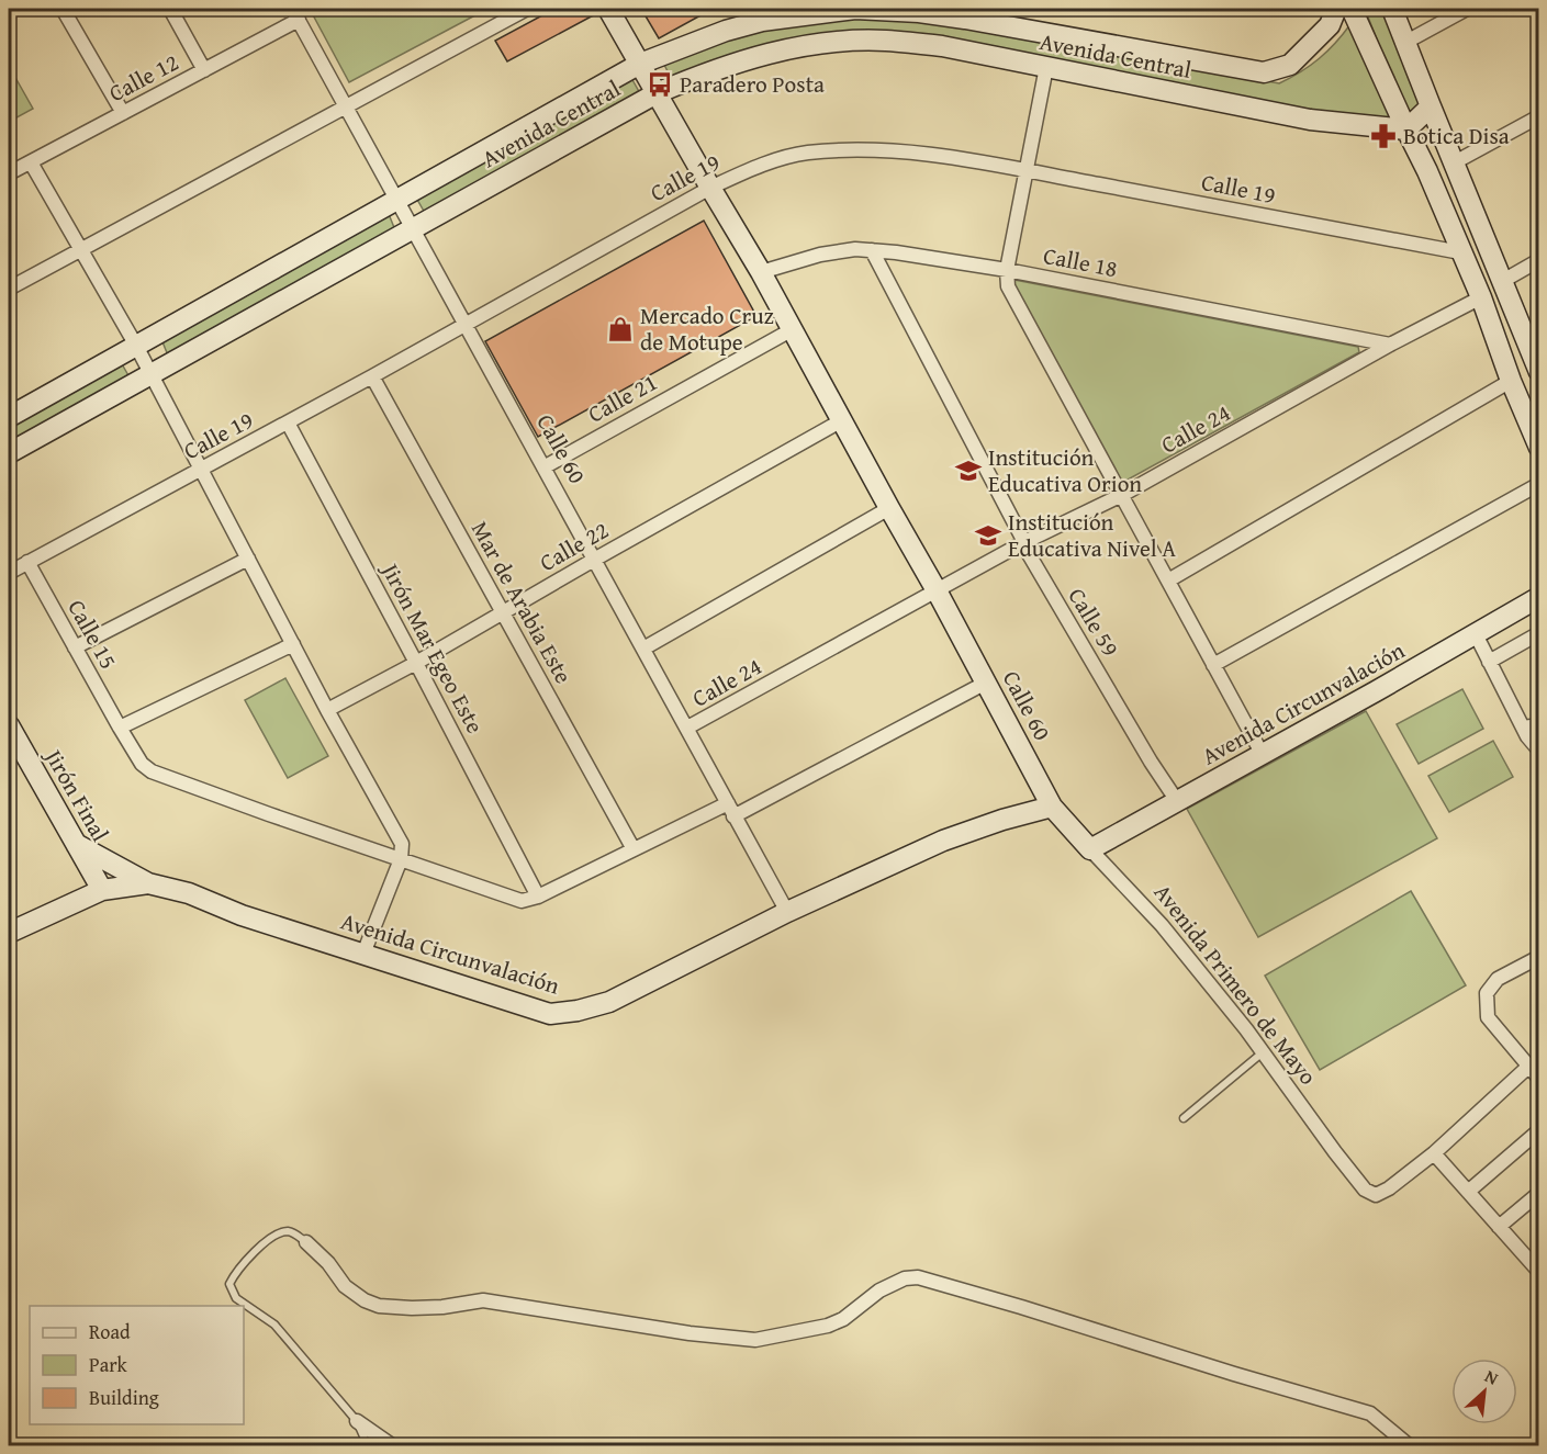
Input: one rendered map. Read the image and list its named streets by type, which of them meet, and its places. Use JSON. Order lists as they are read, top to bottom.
{
  "streets": {
    "street": [
      "Avenida Central",
      "Calle 12",
      "Calle 19",
      "Calle 18",
      "Calle 21",
      "Calle 24",
      "Calle 60",
      "Calle 22",
      "Mar de Arabia Este",
      "Calle 59",
      "Calle 15",
      "Jirón Mar Egeo Este",
      "Avenida Circunvalación",
      "Jirón Final",
      "Avenida Primero de Mayo"
    ]
  },
  "crossings": [
    ["Avenida Central", "Calle 60"],
    ["Calle 12", "Calle 60"],
    ["Calle 19", "Calle 60"],
    ["Calle 19", "Mar de Arabia Este"],
    ["Calle 19", "Calle 15"],
    ["Calle 19", "Jirón Mar Egeo Este"],
    ["Calle 18", "Calle 24"],
    ["Calle 18", "Calle 60"],
    ["Calle 18", "Calle 59"],
    ["Calle 21", "Calle 60"],
    ["Calle 24", "Calle 60"],
    ["Calle 24", "Calle 59"],
    ["Calle 60", "Calle 22"],
    ["Calle 60", "Avenida Circunvalación"],
    ["Calle 60", "Avenida Primero de Mayo"],
    ["Calle 22", "Mar de Arabia Este"],
    ["Calle 22", "Jirón Mar Egeo Este"],
    ["Calle 59", "Avenida Circunvalación"],
    ["Calle 15", "Jirón Mar Egeo Este"],
    ["Avenida Circunvalación", "Jirón Final"],
    ["Avenida Circunvalación", "Avenida Primero de Mayo"]
  ],
  "places": {
    "bus stop": ["Paradero Posta"],
    "pharmacy": ["Botica Disa"],
    "shop": ["Mercado Cruz de Motupe"],
    "school or university": ["Institución Educativa Orion", "Institución Educativa Nivel A"]
  },
  "legend": ["Road", "Park", "Building"],
  "north": "top right"
}
